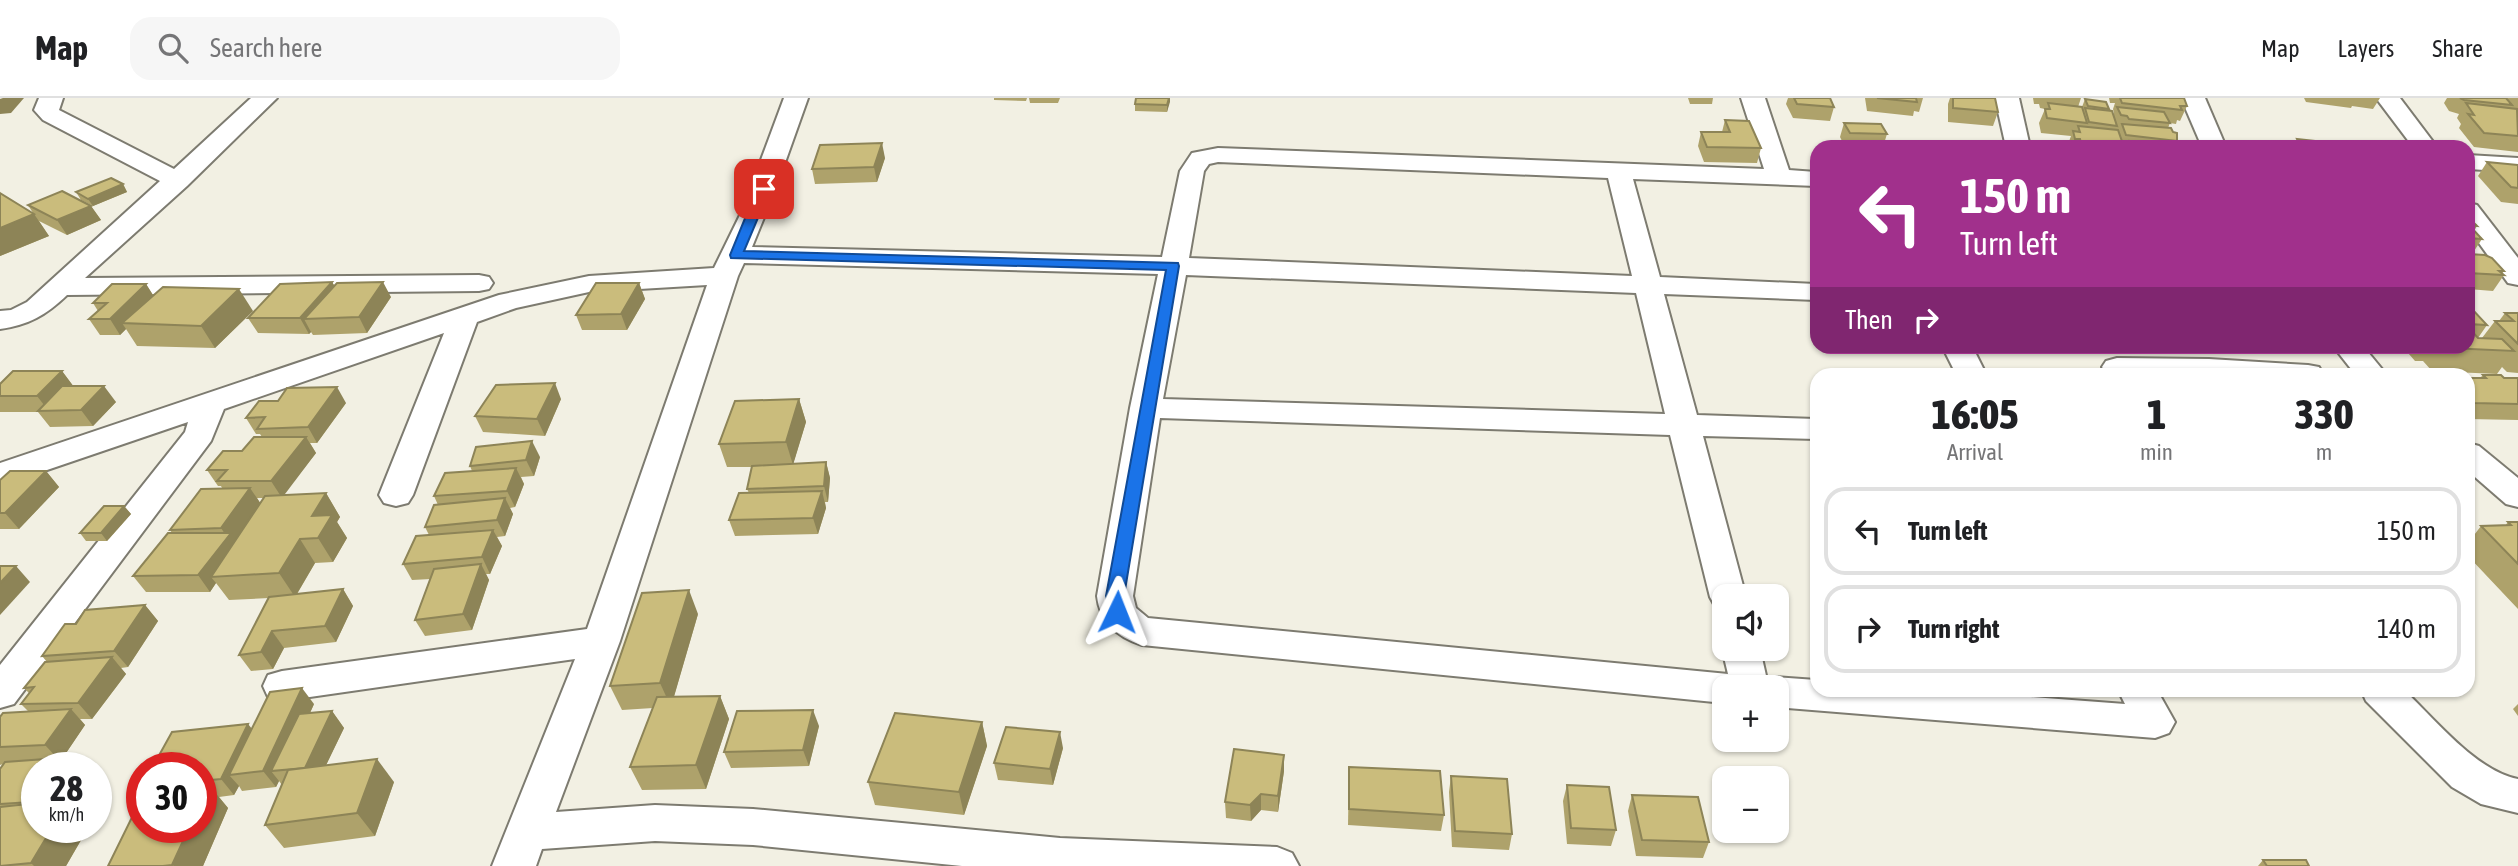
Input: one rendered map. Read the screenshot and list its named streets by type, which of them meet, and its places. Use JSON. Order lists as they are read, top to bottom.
{
  "page": {
    "header": "Map",
    "search": "Search here",
    "nav": ["Map", "Layers", "Share"],
    "turn": ["150 m", "Turn left"],
    "then": "Then",
    "eta": [
      "16:05",
      "Arrival",
      "1",
      "min",
      "330",
      "m"
    ],
    "list": [
      {
        "name": "Turn left",
        "value": "150 m"
      },
      {
        "name": "Turn right",
        "value": "140 m"
      }
    ],
    "map_buttons": ["+", "−"],
    "speed": "28 km/h",
    "limit": "30"
  }
}
